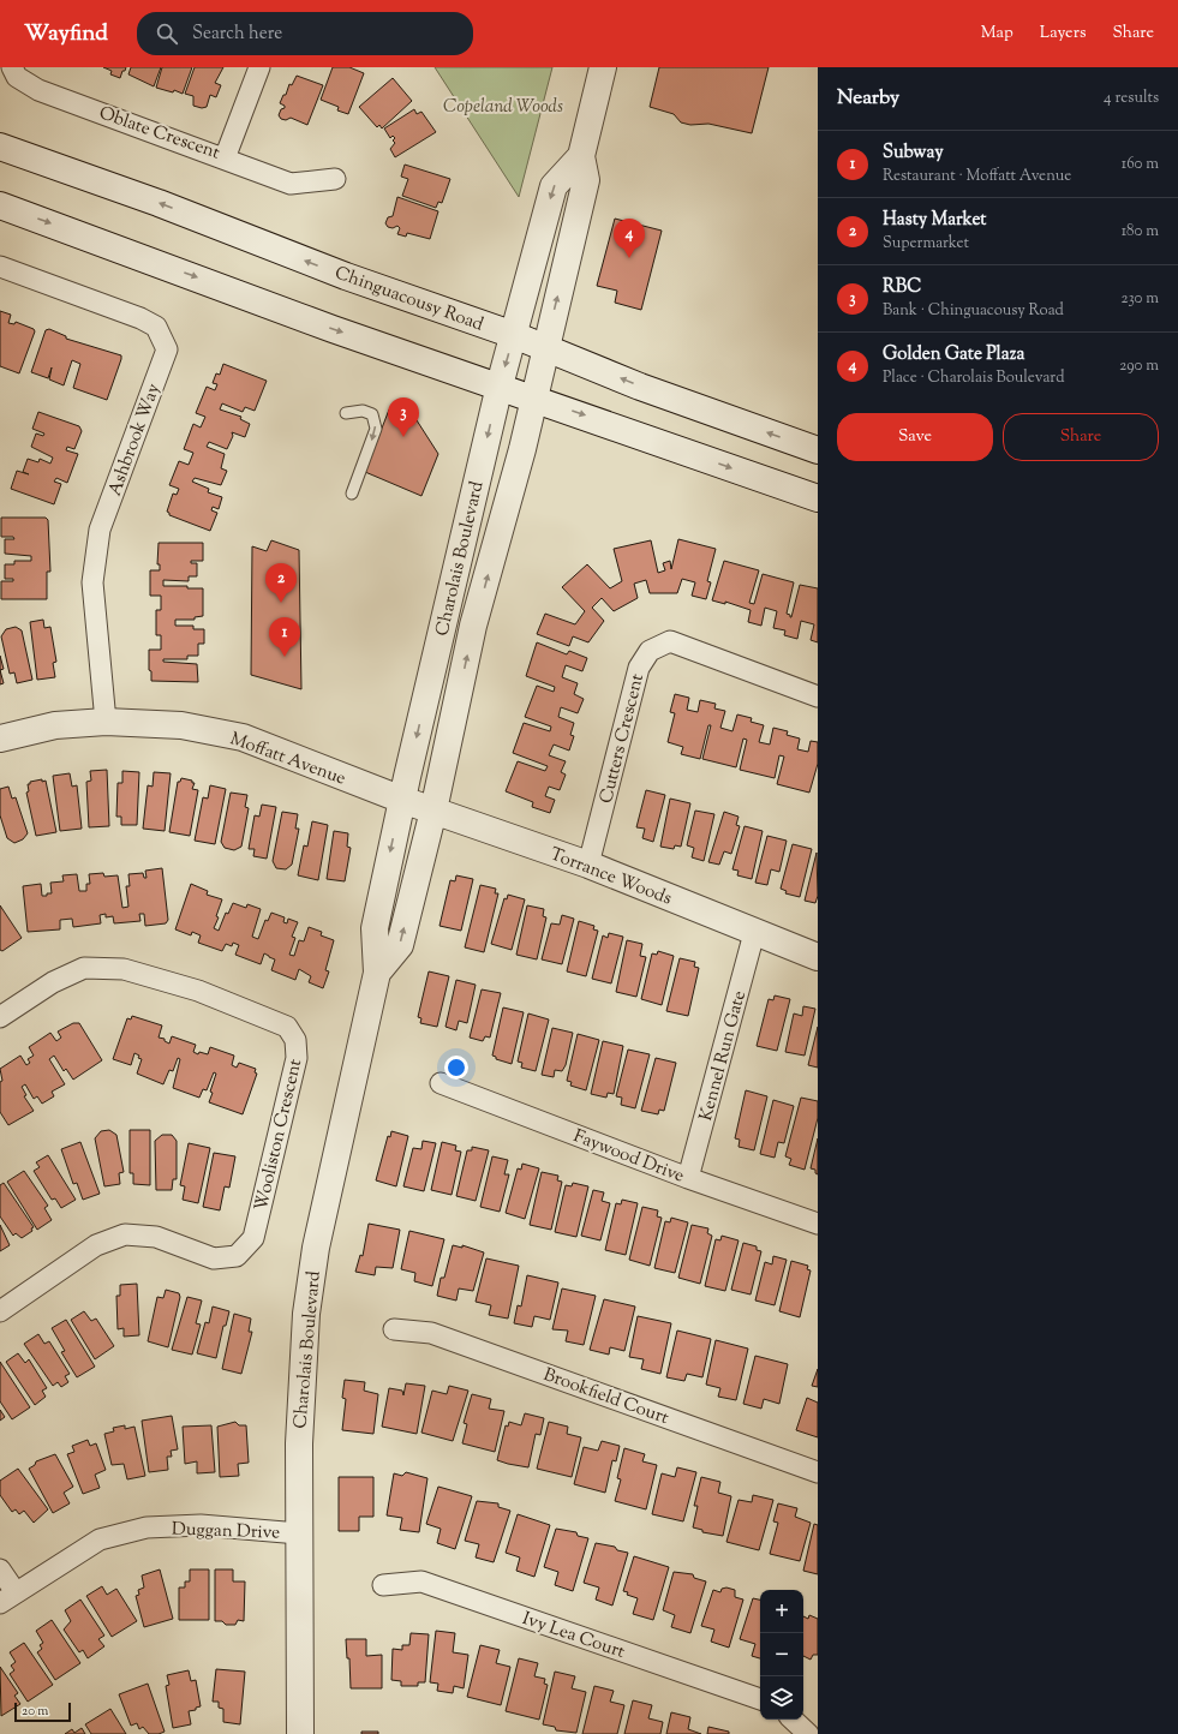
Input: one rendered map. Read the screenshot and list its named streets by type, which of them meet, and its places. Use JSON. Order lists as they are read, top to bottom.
{
  "streets": {
    "street": [
      "Oblate Crescent",
      "Chinguacousy Road",
      "Ashbrook Way",
      "Charolais Boulevard",
      "Cutters Crescent",
      "Moffatt Avenue",
      "Torrance Woods",
      "Kennel Run Gate",
      "Wooliston Crescent",
      "Faywood Drive",
      "Brookfield Court",
      "Duggan Drive",
      "Ivy Lea Court"
    ]
  },
  "crossings": [
    ["Chinguacousy Road", "Charolais Boulevard"],
    ["Ashbrook Way", "Moffatt Avenue"],
    ["Charolais Boulevard", "Moffatt Avenue"],
    ["Charolais Boulevard", "Torrance Woods"],
    ["Charolais Boulevard", "Duggan Drive"],
    ["Cutters Crescent", "Torrance Woods"],
    ["Moffatt Avenue", "Torrance Woods"],
    ["Torrance Woods", "Kennel Run Gate"],
    ["Kennel Run Gate", "Faywood Drive"]
  ],
  "parks": ["Copeland Woods"],
  "scale_bar": "20 m",
  "page": {
    "header": "Wayfind",
    "search": "Search here",
    "nav": ["Map", "Layers", "Share"],
    "heading": ["Nearby", "4 results"],
    "list": [
      {
        "mark": "1",
        "name": "Subway",
        "note": "Restaurant · Moffatt Avenue",
        "value": "160 m"
      },
      {
        "mark": "2",
        "name": "Hasty Market",
        "note": "Supermarket",
        "value": "180 m"
      },
      {
        "mark": "3",
        "name": "RBC",
        "note": "Bank · Chinguacousy Road",
        "value": "230 m"
      },
      {
        "mark": "4",
        "name": "Golden Gate Plaza",
        "note": "Place · Charolais Boulevard",
        "value": "290 m"
      }
    ],
    "pins": [
      "4",
      "3",
      "2",
      "1"
    ],
    "buttons": ["Save", "Share"],
    "map_buttons": ["+", "−"],
    "scale": "20 m"
  }
}
